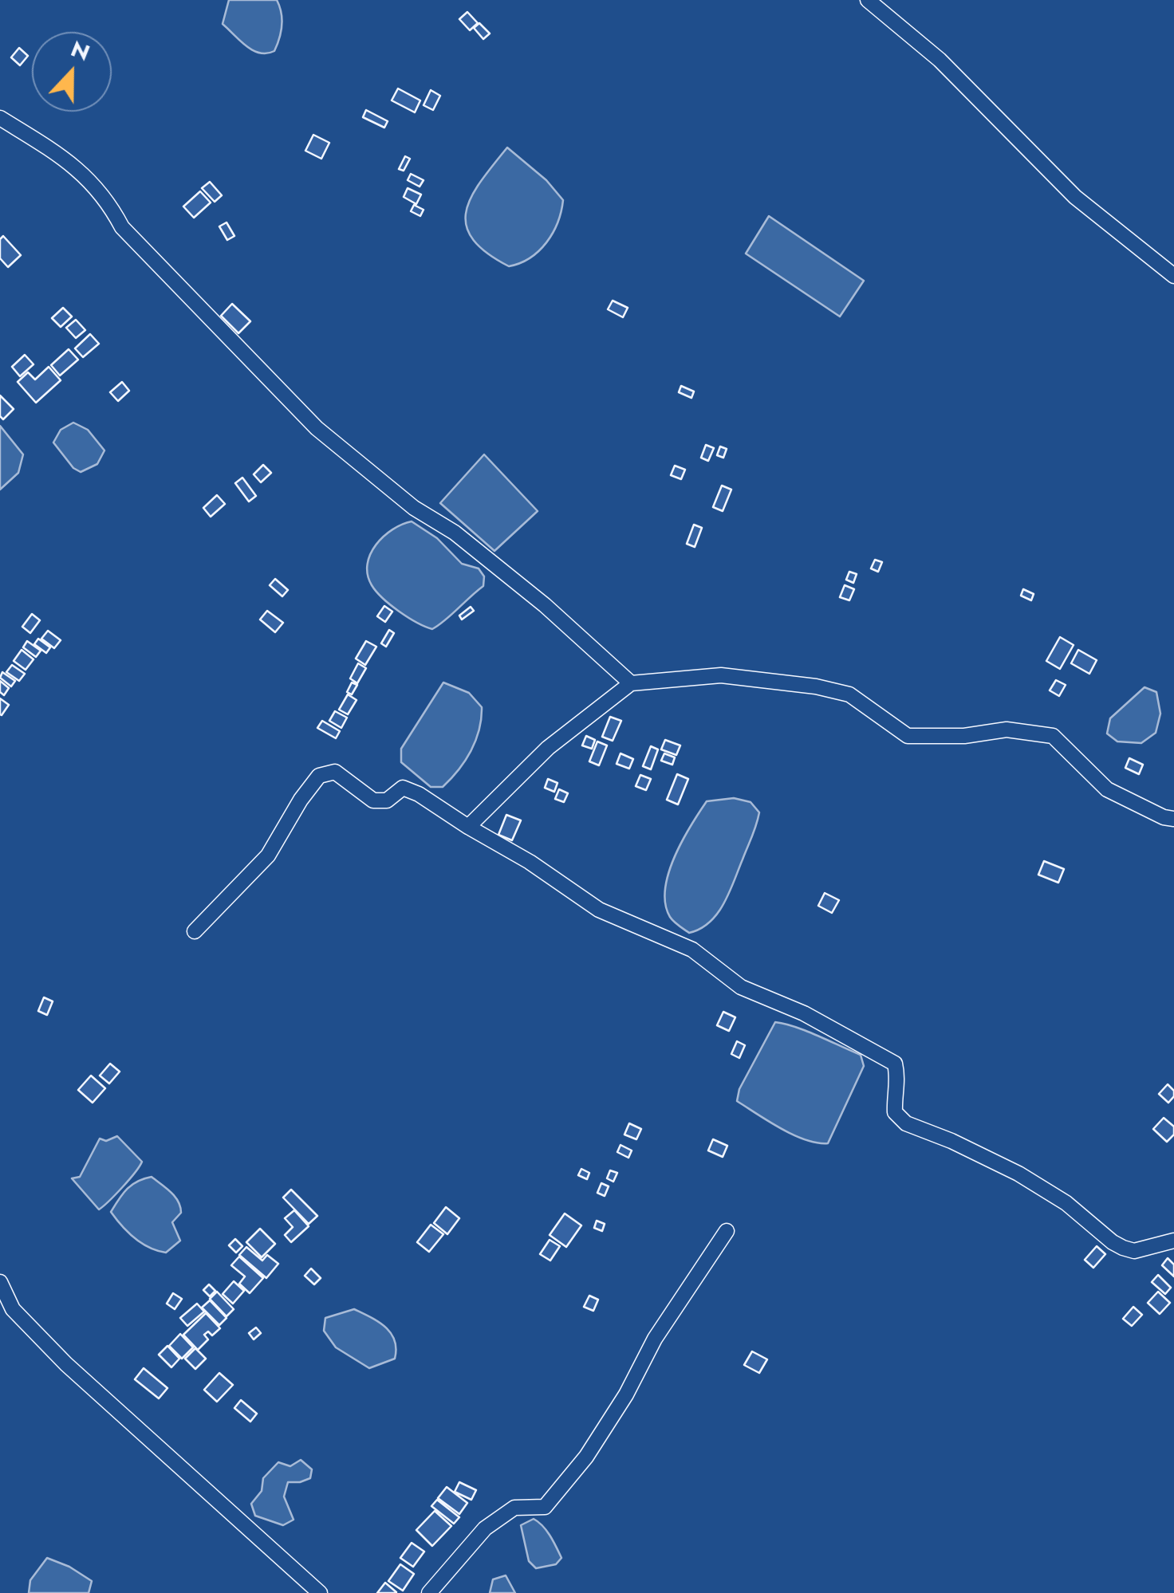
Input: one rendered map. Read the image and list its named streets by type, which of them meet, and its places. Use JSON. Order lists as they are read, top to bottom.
{
  "north": "top"
}
